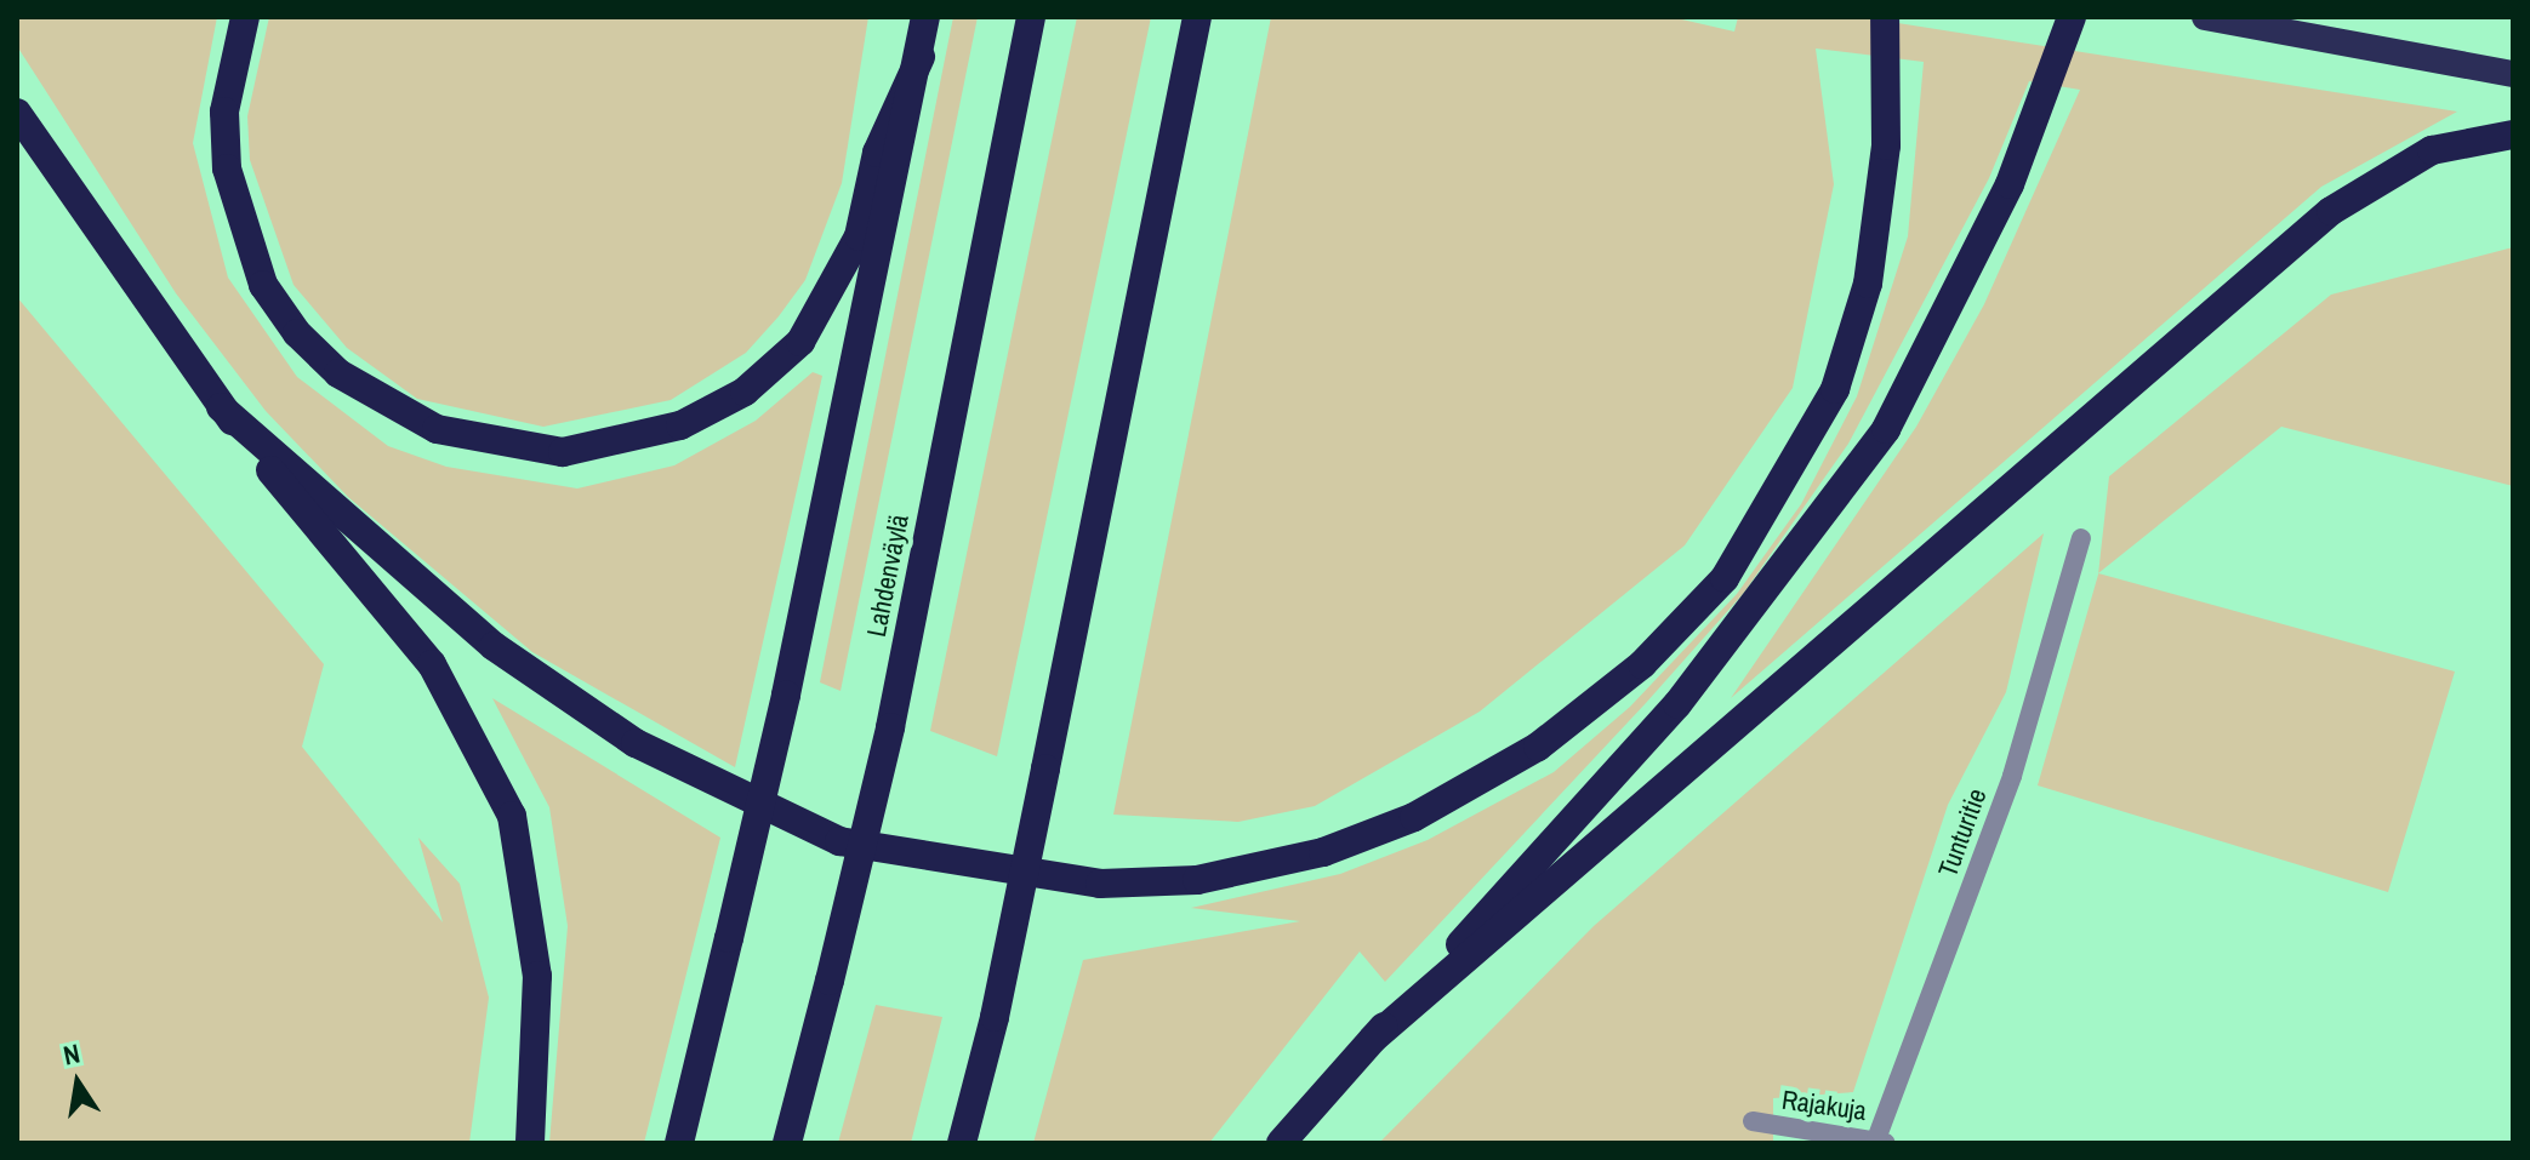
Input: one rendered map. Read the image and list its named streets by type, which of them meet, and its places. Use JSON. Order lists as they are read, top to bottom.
{
  "streets": {
    "highway": ["Lahdenväylä"],
    "street": ["Tunturitie", "Rajakuja"]
  },
  "crossings": [
    ["Tunturitie", "Rajakuja"]
  ],
  "north": "top"
}
